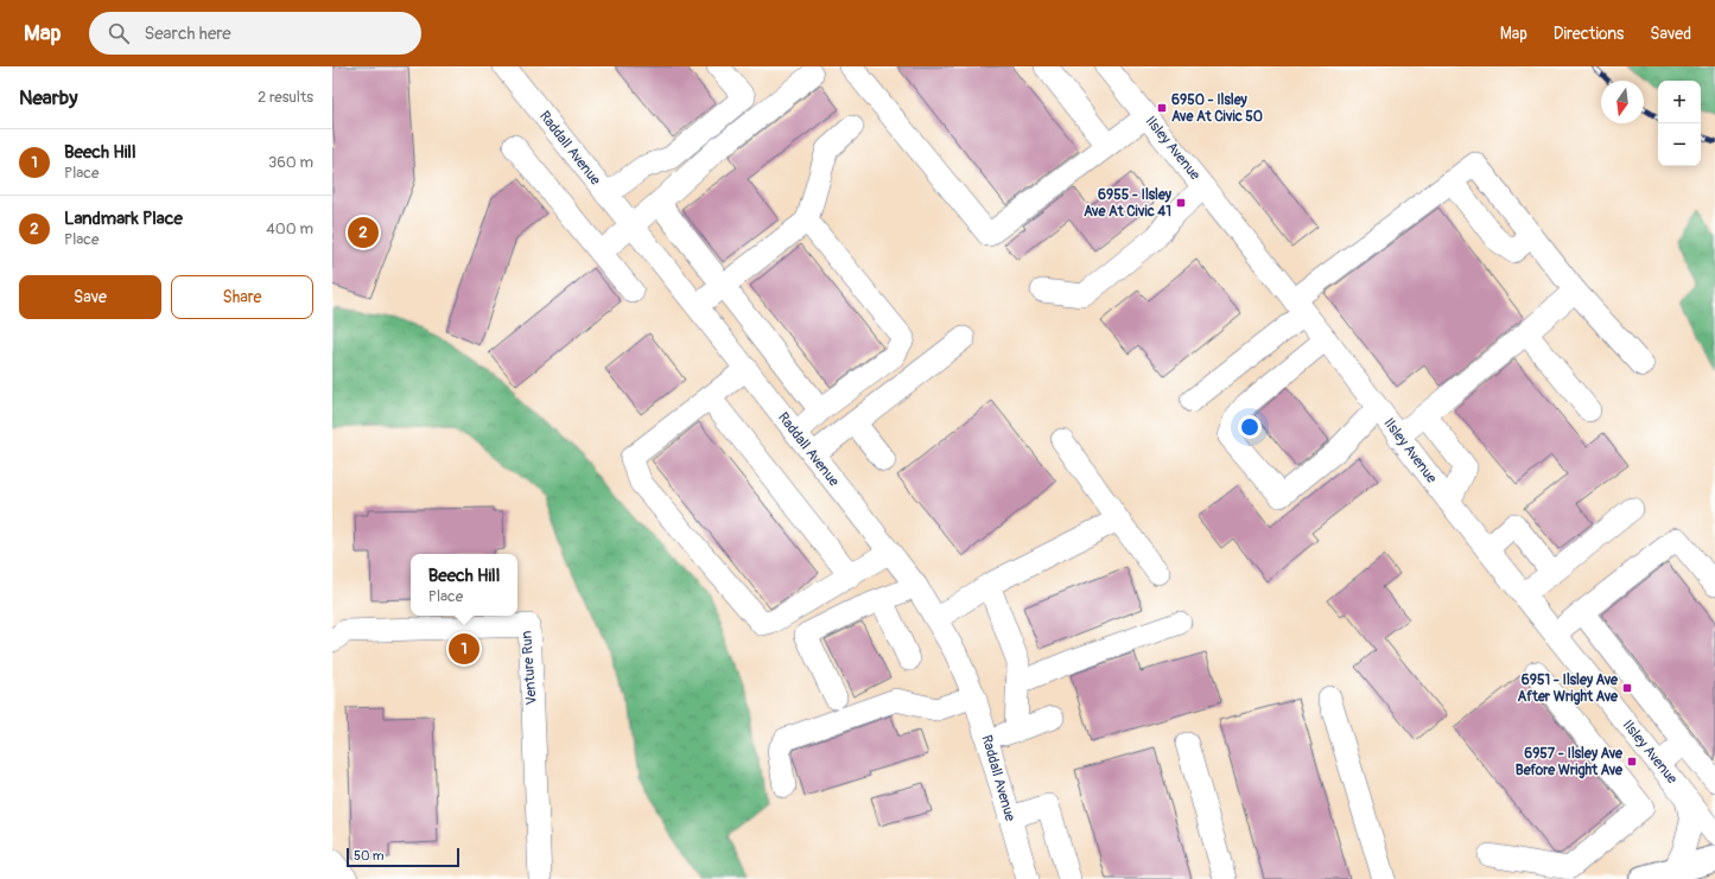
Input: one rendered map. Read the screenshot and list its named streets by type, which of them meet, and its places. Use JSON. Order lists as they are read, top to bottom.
{
  "streets": {
    "street": ["Raddall Avenue", "Ilsley Avenue", "Venture Run"]
  },
  "places": {
    "transit": [
      "6950 - Ilsley Ave At Civic 50",
      "6955 - Ilsley Ave At Civic 41",
      "6951 - Ilsley Ave After Wright Ave",
      "6957 - Ilsley Ave Before Wright Ave"
    ]
  },
  "scale_bar": "50 m",
  "north": "bottom",
  "page": {
    "header": "Map",
    "search": "Search here",
    "nav": ["Map", "Directions", "Saved"],
    "heading": ["Nearby", "2 results"],
    "map_buttons": ["+", "−"],
    "list": [
      {
        "mark": "1",
        "name": "Beech Hill",
        "note": "Place",
        "value": "360 m"
      },
      {
        "mark": "2",
        "name": "Landmark Place",
        "note": "Place",
        "value": "400 m"
      }
    ],
    "pins": ["2", "1"],
    "buttons": ["Save", "Share"],
    "popup": ["Beech Hill", "Place"],
    "scale": "50 m"
  }
}
